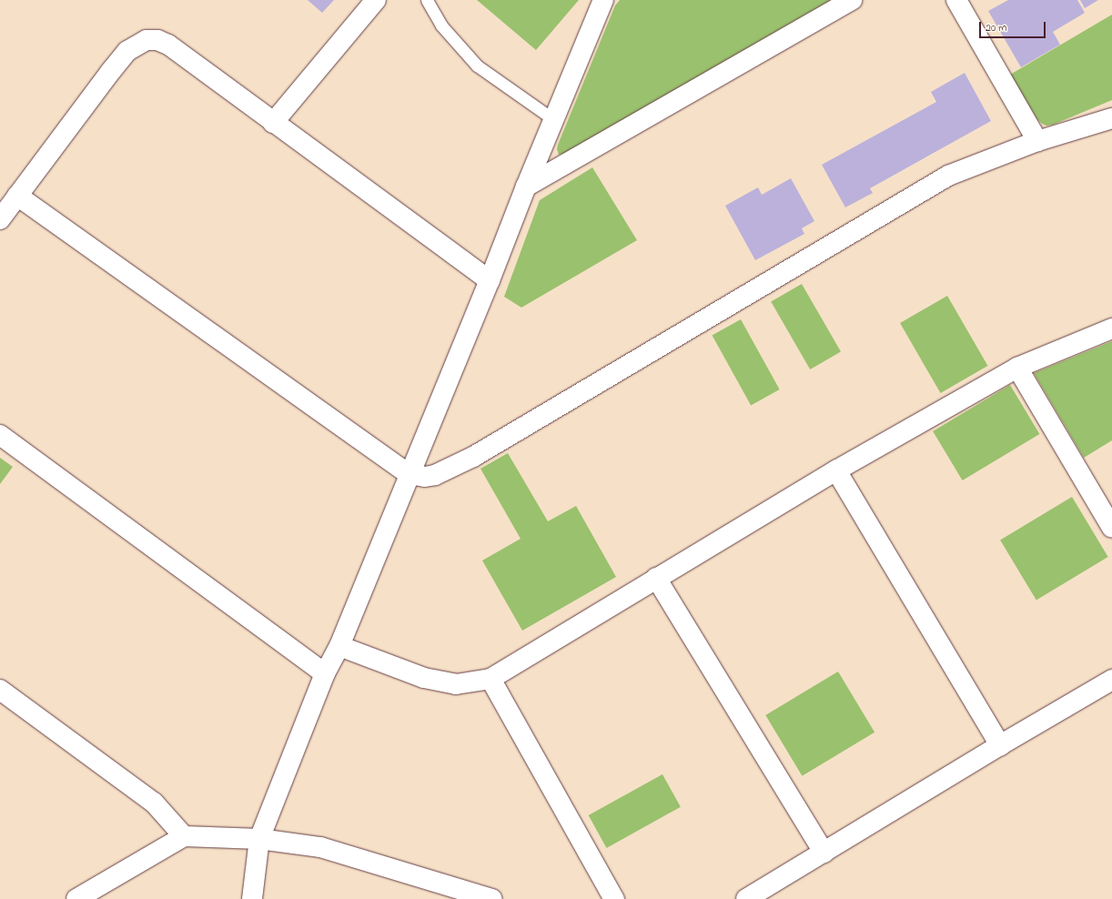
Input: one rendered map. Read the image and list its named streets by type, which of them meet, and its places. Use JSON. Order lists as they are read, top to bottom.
{
  "scale_bar": "20 m"
}
